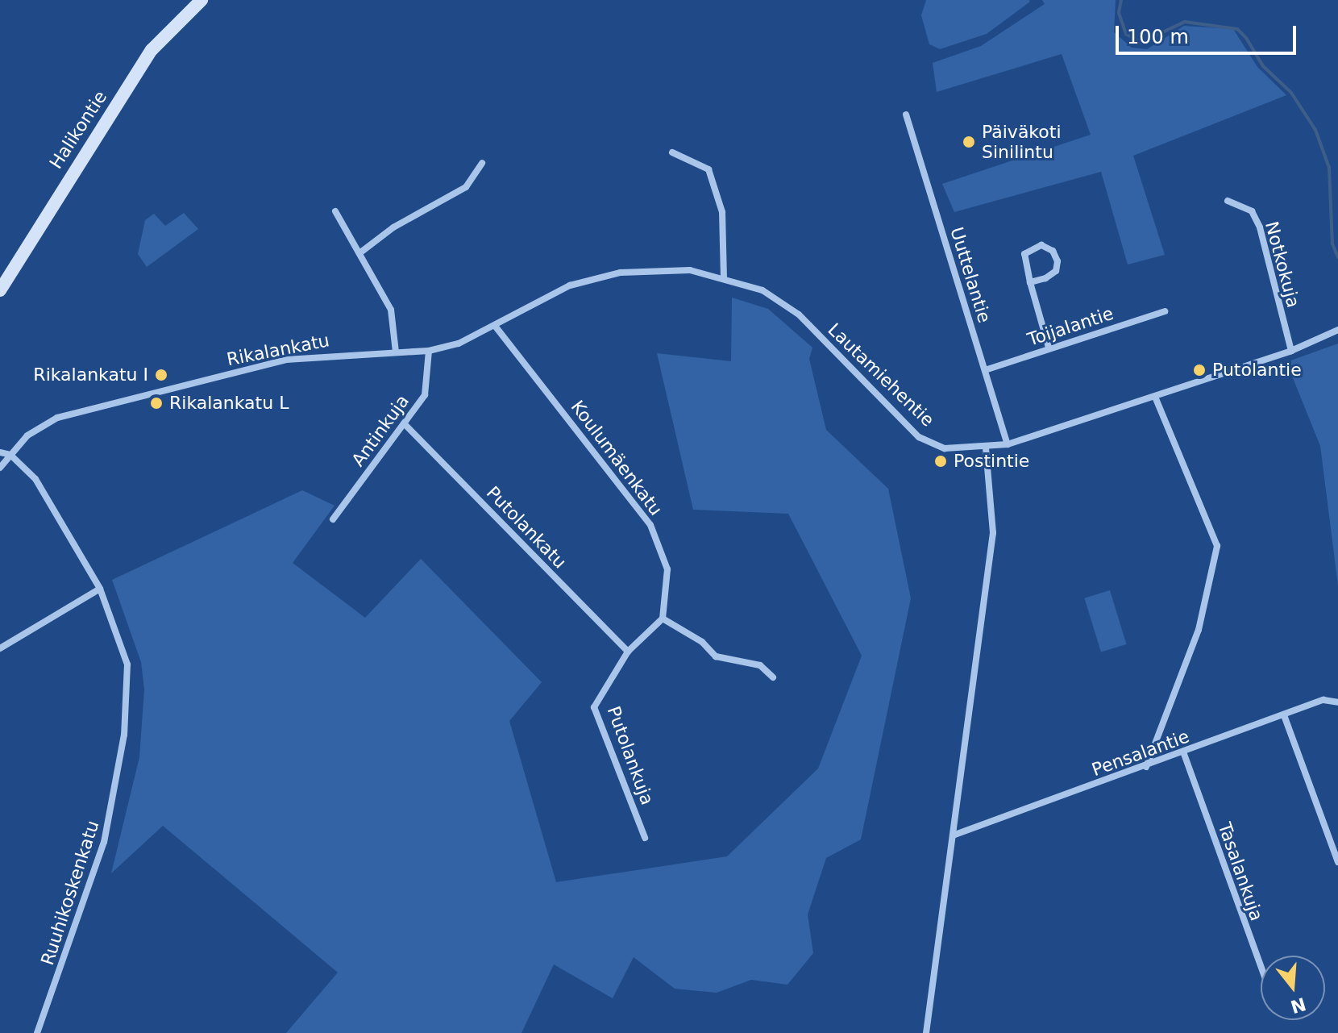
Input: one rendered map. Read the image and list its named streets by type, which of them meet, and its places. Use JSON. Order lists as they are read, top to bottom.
{
  "streets": {
    "main road": ["Halikontie"],
    "street": [
      "Notkokuja",
      "Uuttelantie",
      "Toijalantie",
      "Rikalankatu",
      "Lautamiehentie",
      "Antinkuja",
      "Koulumäenkatu",
      "Putolankatu",
      "Pensalantie",
      "Putolankuja",
      "Tasalankuja",
      "Ruuhikoskenkatu"
    ]
  },
  "crossings": [
    ["Notkokuja", "Lautamiehentie"],
    ["Uuttelantie", "Toijalantie"],
    ["Uuttelantie", "Lautamiehentie"],
    ["Rikalankatu", "Lautamiehentie"],
    ["Rikalankatu", "Antinkuja"],
    ["Rikalankatu", "Koulumäenkatu"],
    ["Rikalankatu", "Ruuhikoskenkatu"],
    ["Antinkuja", "Putolankatu"],
    ["Putolankatu", "Putolankuja"],
    ["Pensalantie", "Tasalankuja"]
  ],
  "places": [
    "Päiväkoti Sinilintu",
    "Putolantie",
    "Rikalankatu I",
    "Rikalankatu L",
    "Postintie"
  ],
  "scale_bar": "100 m",
  "north": "bottom"
}
